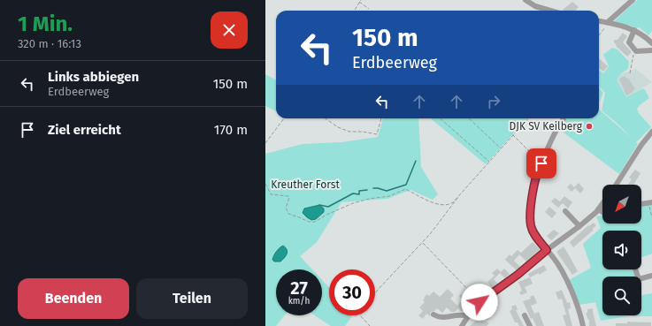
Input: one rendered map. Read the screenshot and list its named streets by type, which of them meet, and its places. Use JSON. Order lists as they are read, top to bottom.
{
  "parks": ["Kreuther Forst"],
  "places": ["DJK SV Keilberg"],
  "north": "bottom left",
  "page": {
    "heading": ["1 Min.", "320 m · 16:13"],
    "turn": ["150 m", "Erdbeerweg"],
    "list": [
      {
        "name": "Links abbiegen",
        "note": "Erdbeerweg",
        "value": "150 m"
      },
      {
        "name": "Ziel erreicht",
        "value": "170 m"
      }
    ],
    "speed": "27 km/h",
    "limit": "30",
    "buttons": ["Beenden", "Teilen"]
  }
}
